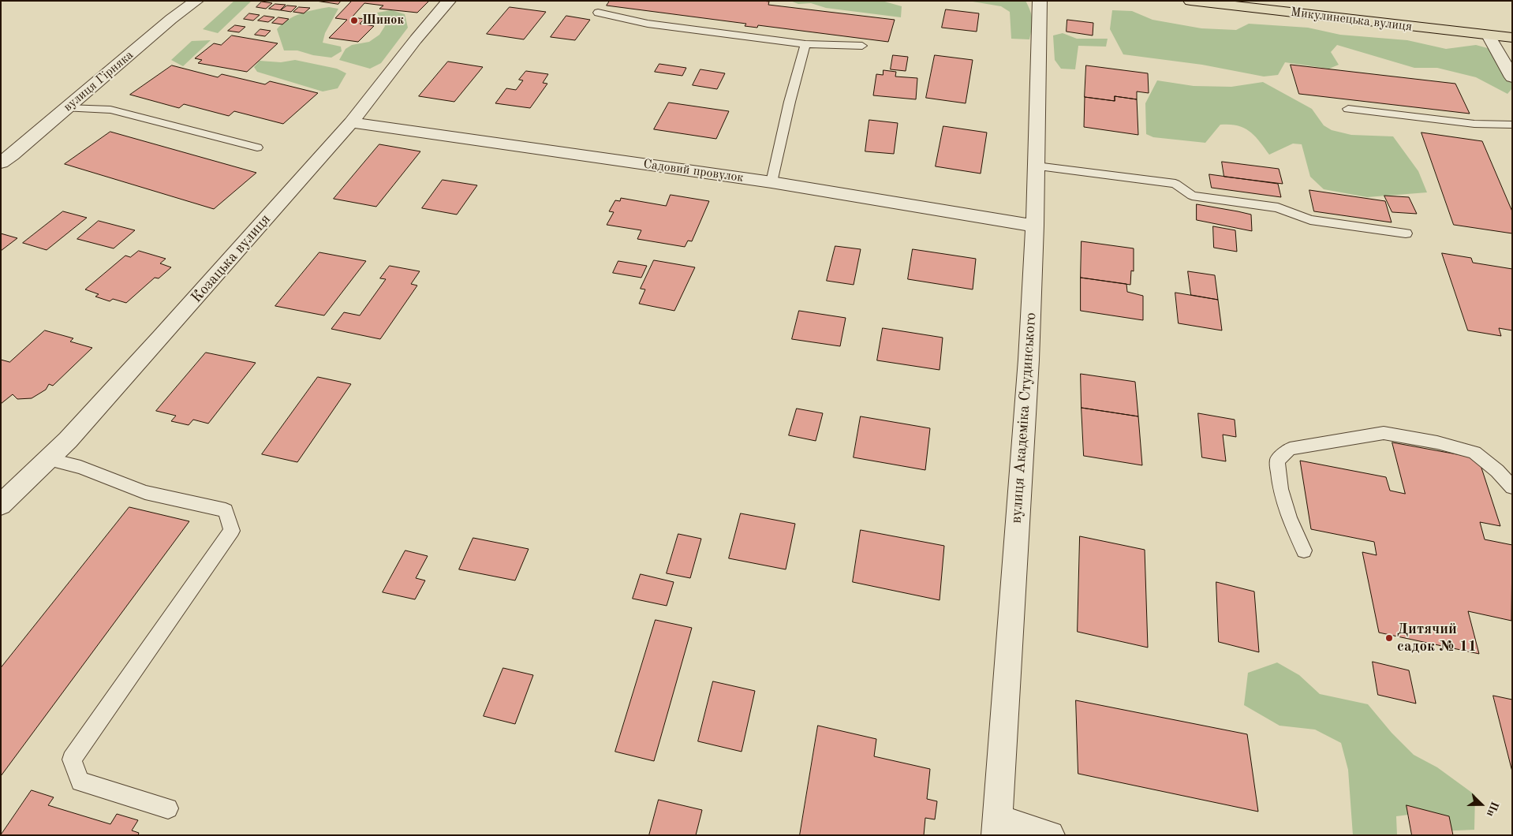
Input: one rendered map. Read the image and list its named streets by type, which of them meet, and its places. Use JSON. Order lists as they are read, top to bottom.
{
  "streets": {
    "highway": ["Микулинецька вулиця"],
    "street": [
      "вулиця Гірняка",
      "Садовий провулок",
      "Козацька вулиця",
      "вулиця Академіка Студинського"
    ]
  },
  "crossings": [
    ["Садовий провулок", "Козацька вулиця"],
    ["Садовий провулок", "вулиця Академіка Студинського"]
  ],
  "places": ["Шинок", "Дитячий садок № 11"],
  "north": "right"
}
